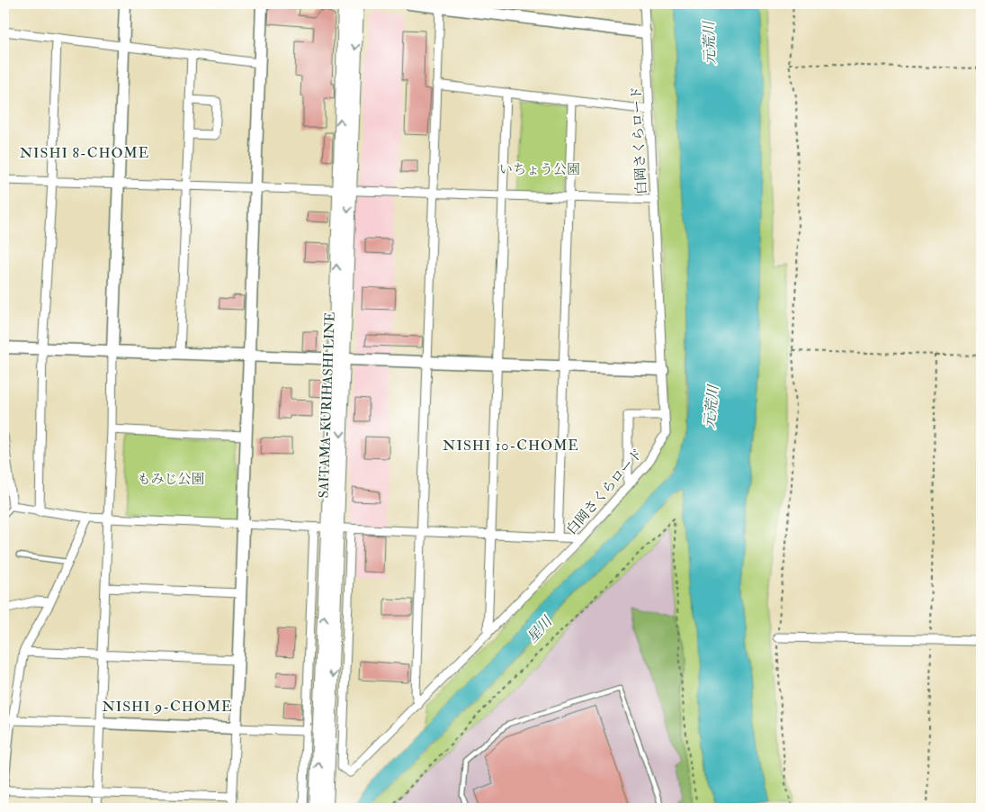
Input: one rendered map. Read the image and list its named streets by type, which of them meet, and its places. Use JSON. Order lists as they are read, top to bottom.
{
  "streets": {
    "main road": ["SAITAMA-KURIHASHI LINE"],
    "street": ["白岡さくらロード"]
  },
  "districts": ["NISHI 8-CHOME", "NISHI 10-CHOME", "NISHI 9-CHOME"],
  "water": ["元荒川", "星川"],
  "parks": ["いちょう公園", "もみじ公園"]
}
